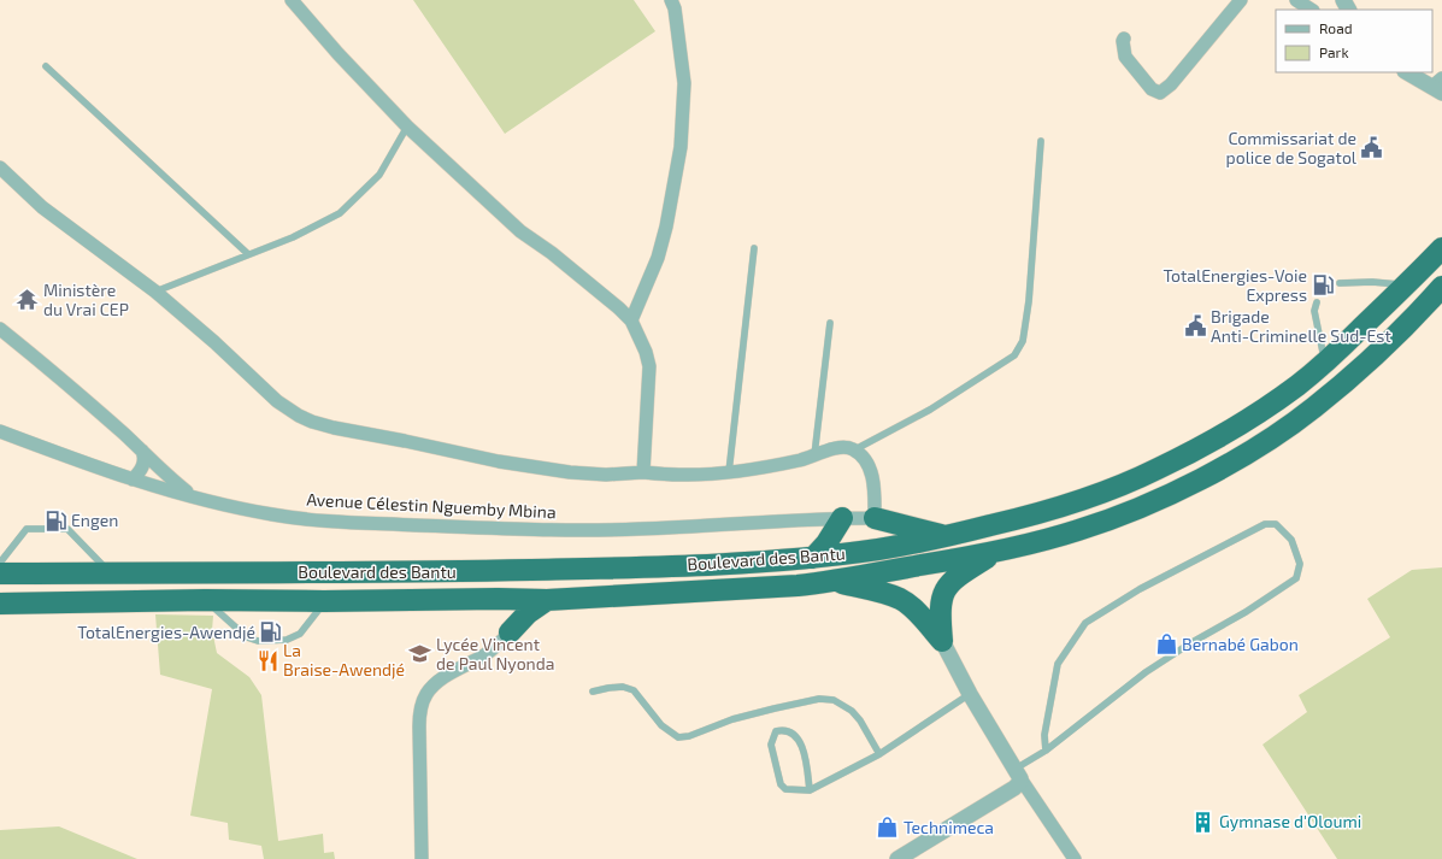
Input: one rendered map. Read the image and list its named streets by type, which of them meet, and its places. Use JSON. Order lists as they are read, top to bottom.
{
  "streets": {
    "highway": ["Boulevard des Bantu"],
    "street": ["Avenue Célestin Nguemby Mbina"]
  },
  "places": {
    "public building": ["Commissariat de police de Sogatol", "Brigade Anti-Criminelle Sud-Est"],
    "fuel station": ["TotalEnergies-Voie Express", "Engen", "TotalEnergies-Awendjé"],
    "temple": ["Ministère du Vrai CEP"],
    "shop": ["Bernabé Gabon", "Technimeca"],
    "school or university": ["Lycée Vincent de Paul Nyonda"],
    "restaurant": ["La Braise-Awendjé"],
    "building": ["Gymnase d'Oloumi"]
  },
  "legend": ["Road", "Park"]
}
